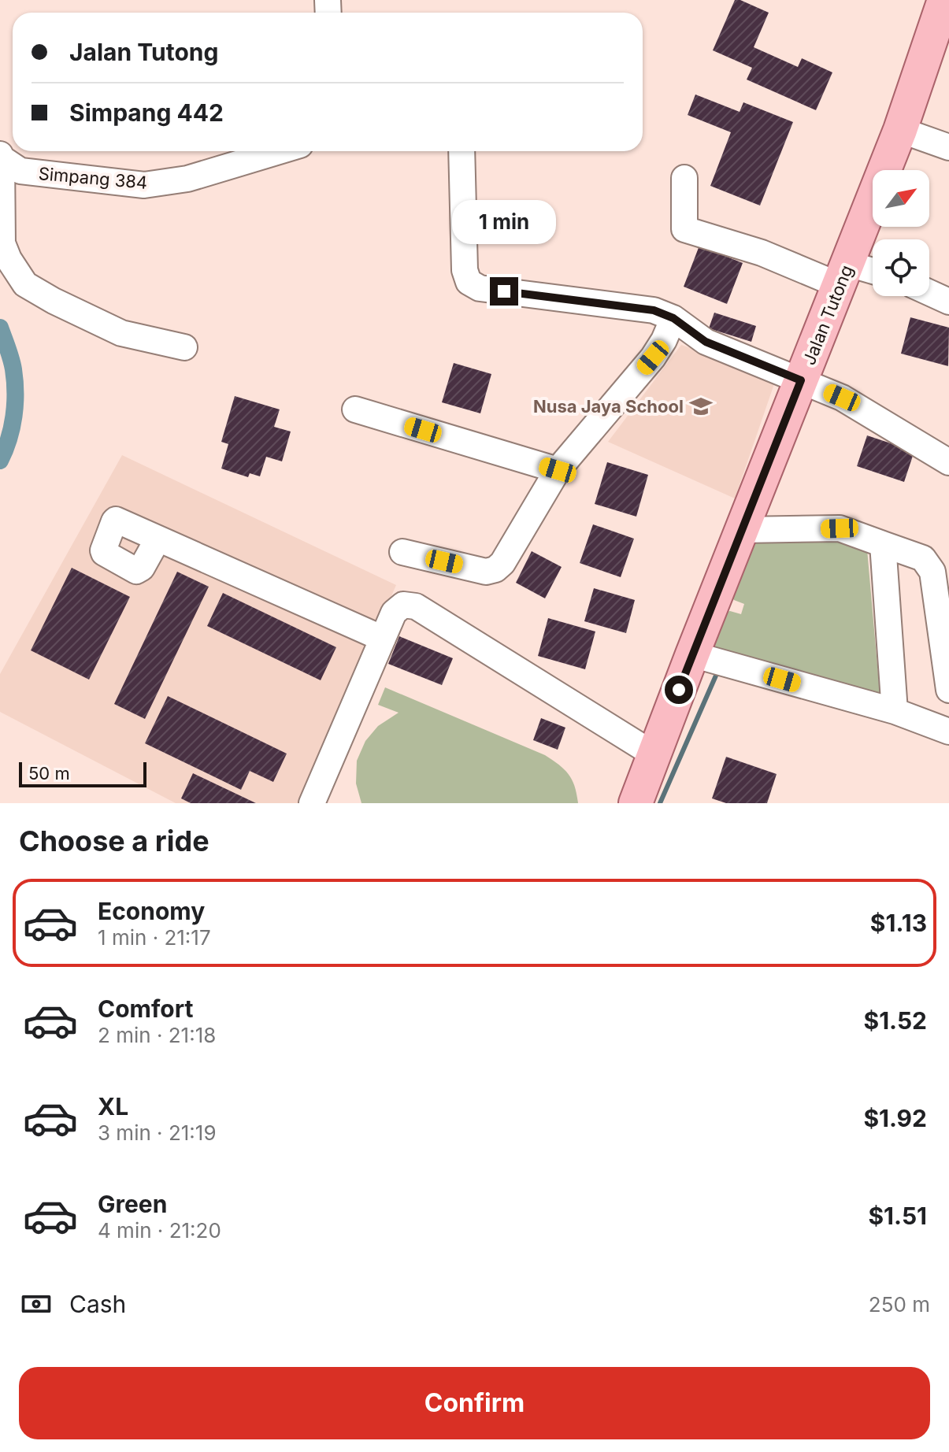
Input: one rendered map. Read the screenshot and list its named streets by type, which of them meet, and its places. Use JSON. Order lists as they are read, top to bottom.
{
  "streets": {
    "main road": ["Jalan Tutong"],
    "street": ["Simpang 384"]
  },
  "places": {
    "school or university": ["Nusa Jaya School"]
  },
  "scale_bar": "50 m",
  "north": "top right",
  "page": {
    "banner": ["Jalan Tutong", "Simpang 442"],
    "bubble": "1 min",
    "scale": "50 m",
    "heading": "Choose a ride",
    "list": [
      {
        "name": "Economy",
        "note": "1 min · 21:17",
        "value": "$1.13"
      },
      {
        "name": "Comfort",
        "note": "2 min · 21:18",
        "value": "$1.52"
      },
      {
        "name": "XL",
        "note": "3 min · 21:19",
        "value": "$1.92"
      },
      {
        "name": "Green",
        "note": "4 min · 21:20",
        "value": "$1.51"
      }
    ],
    "pay": ["Cash", "250 m"],
    "buttons": "Confirm"
  }
}
